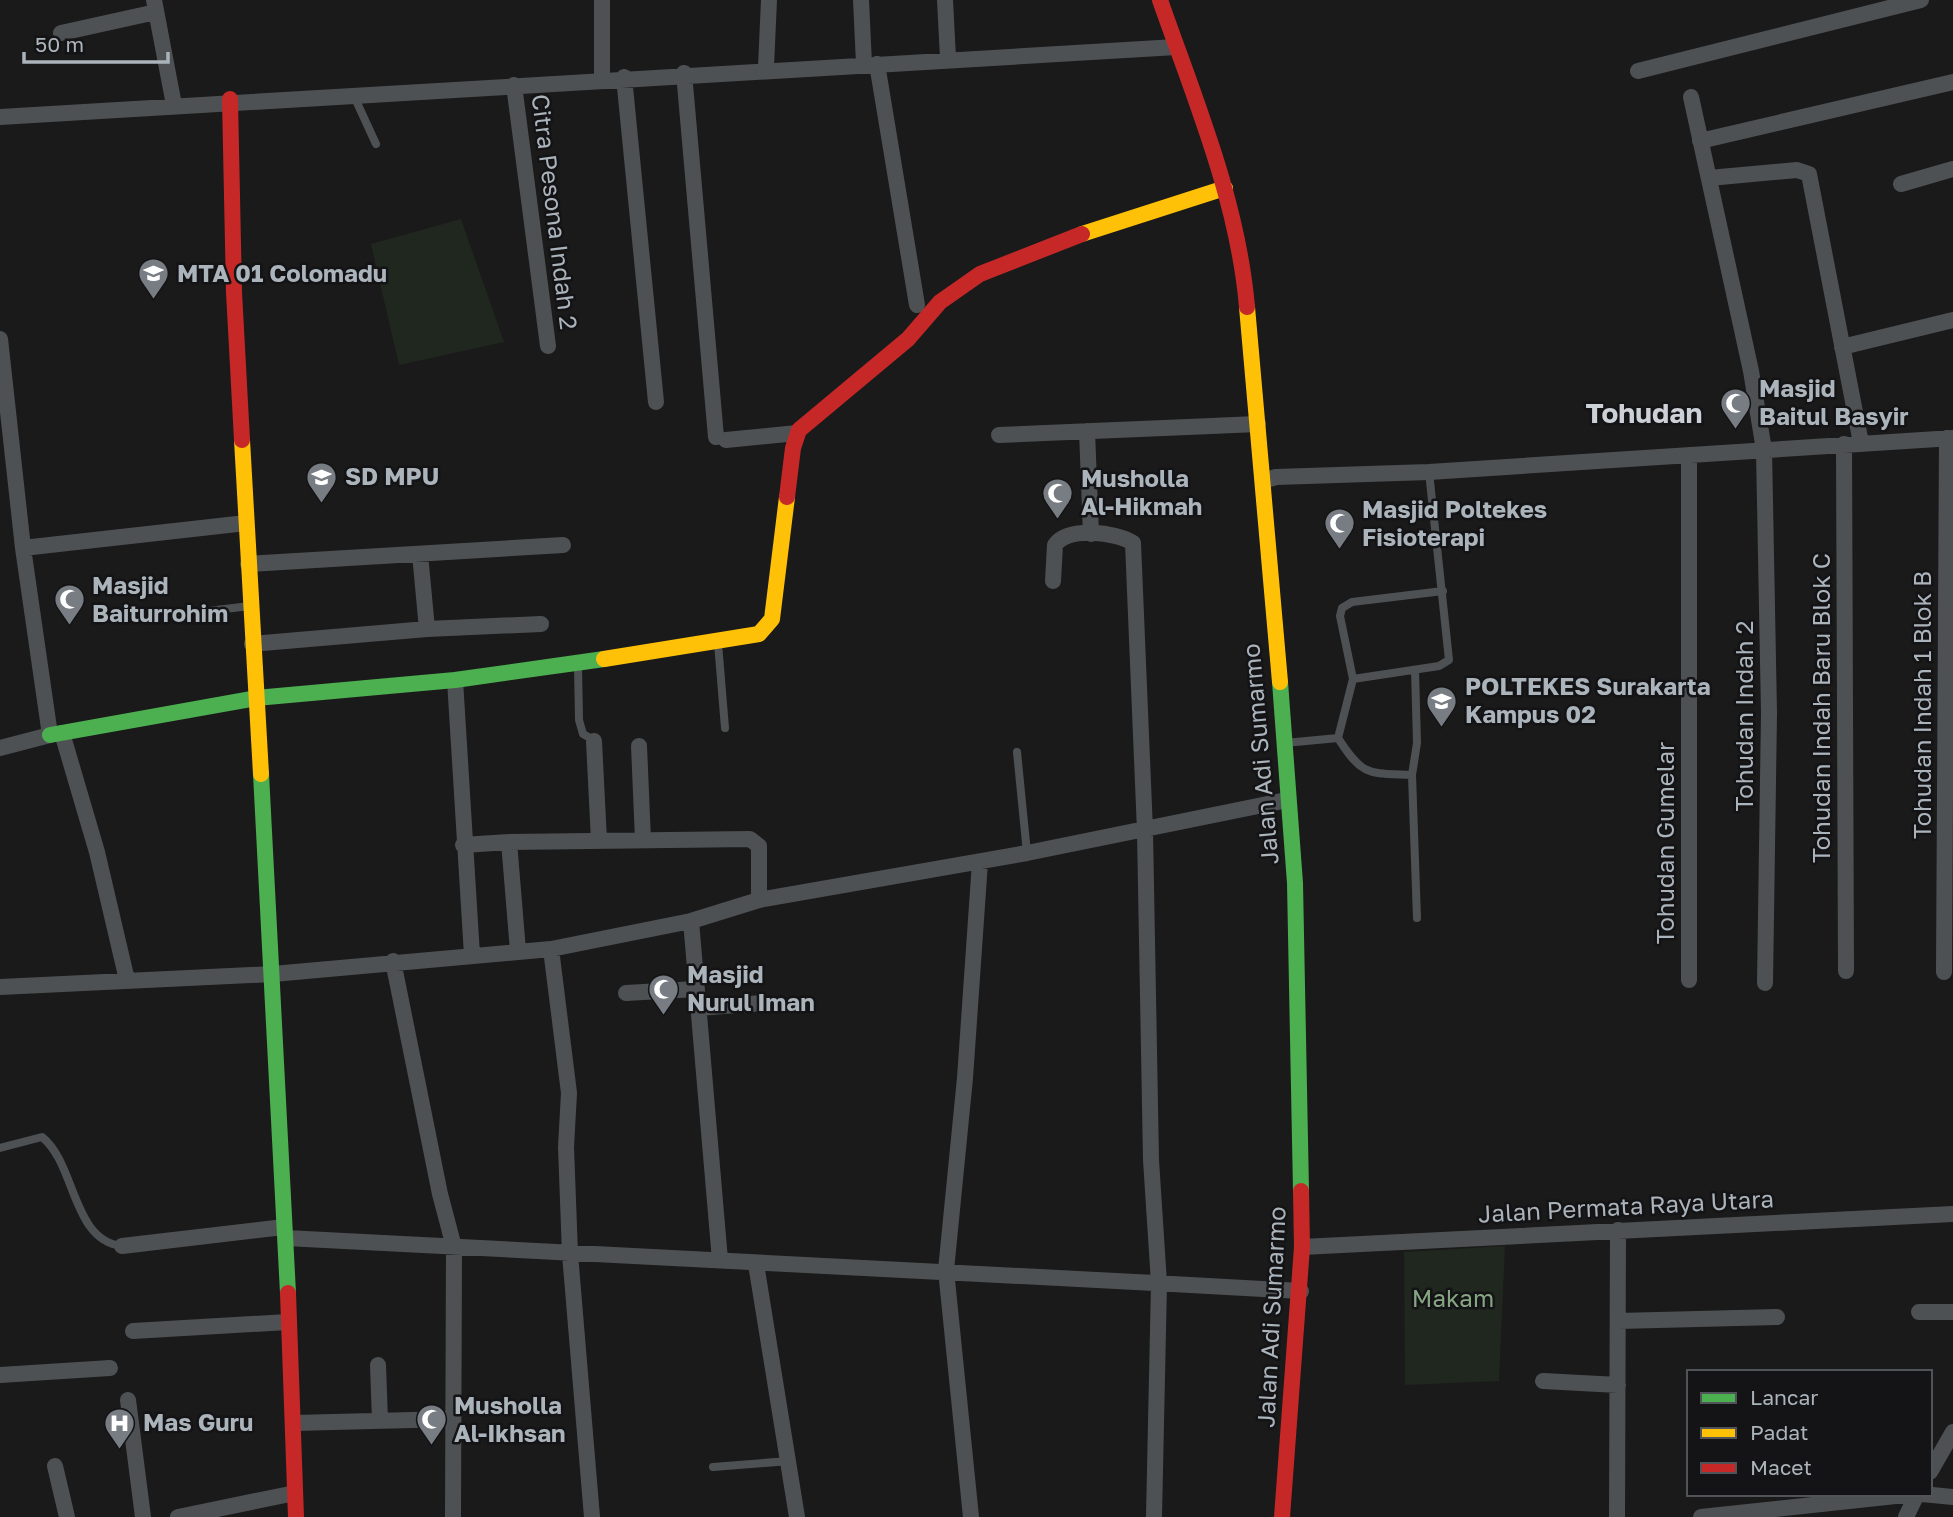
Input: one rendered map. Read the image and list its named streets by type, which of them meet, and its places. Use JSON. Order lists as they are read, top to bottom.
{
  "streets": {
    "street": [
      "Citra Pesona Indah 2",
      "Tohudan Indah 1 Blok B",
      "Tohudan Indah Baru Blok C",
      "Tohudan Indah 2",
      "Jalan Adi Sumarmo",
      "Tohudan Gumelar",
      "Jalan Permata Raya Utara"
    ]
  },
  "crossings": [
    ["Tohudan Indah Baru Blok C", "Tohudan Indah 2"],
    ["Jalan Adi Sumarmo", "Jalan Permata Raya Utara"]
  ],
  "districts": ["Tohudan"],
  "parks": ["Makam"],
  "places": {
    "school or university": ["MTA 01 Colomadu", "SD MPU", "POLTEKES Surakarta Kampus 02"],
    "mosque": [
      "Masjid Baitul Basyir",
      "Musholla Al-Hikmah",
      "Masjid Poltekes Fisioterapi",
      "Masjid Baiturrohim",
      "Masjid Nurul Iman",
      "Musholla Al-Ikhsan"
    ],
    "hospital": ["Mas Guru"]
  },
  "legend": ["Lancar", "Padat", "Macet"],
  "scale_bar": "50 m"
}
